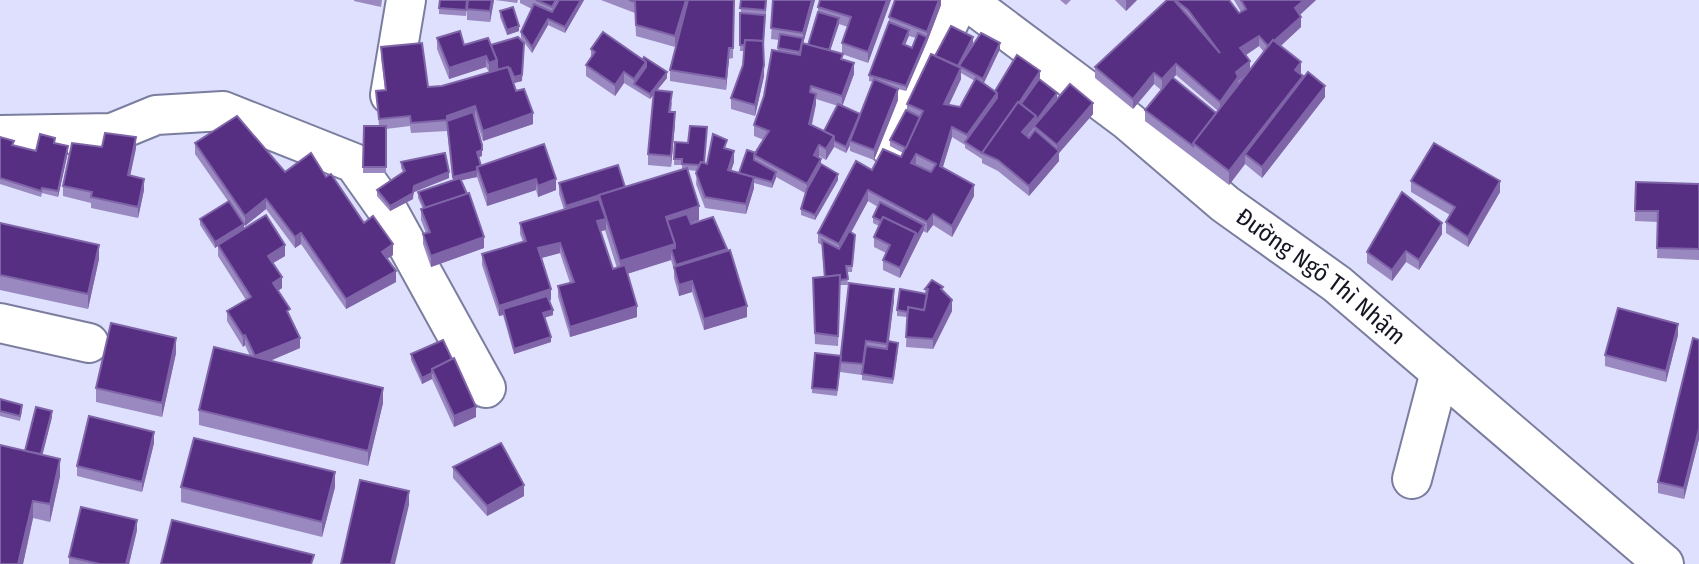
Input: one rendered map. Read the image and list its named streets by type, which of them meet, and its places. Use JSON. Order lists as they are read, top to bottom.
{
  "streets": {
    "street": ["Đường Ngô Thì Nhậm"]
  }
}
